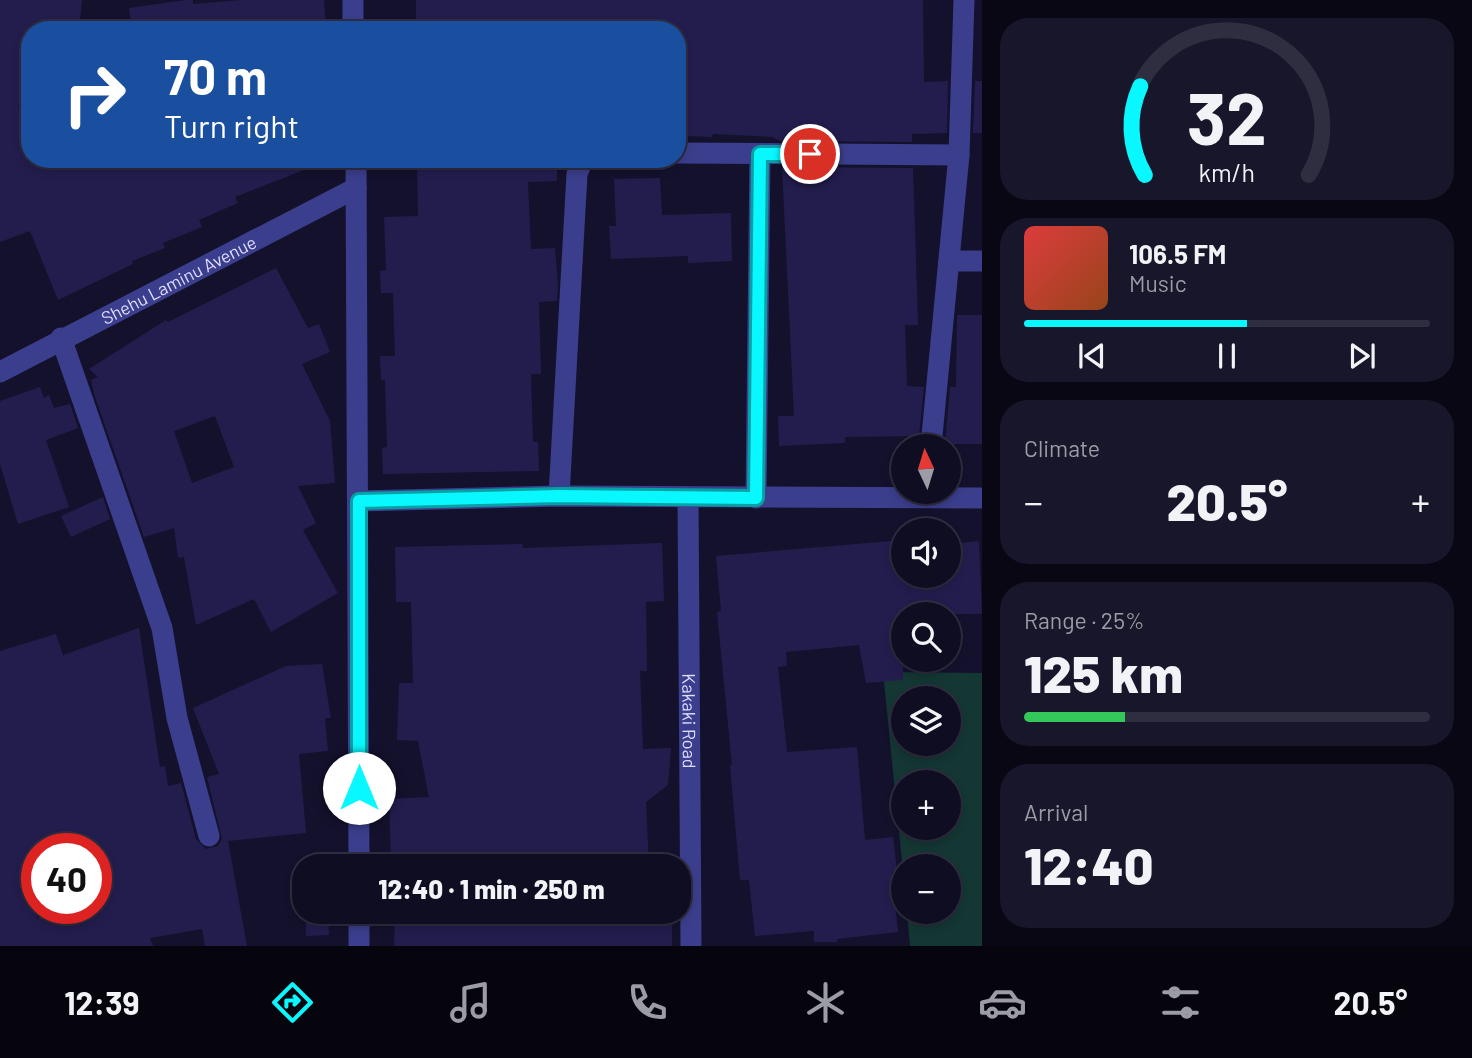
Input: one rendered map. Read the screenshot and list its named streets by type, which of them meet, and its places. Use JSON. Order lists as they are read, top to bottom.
{
  "streets": {
    "street": ["Shehu Laminu Avenue", "Kakaki Road"]
  },
  "north": "top",
  "page": {
    "turn": ["70 m", "Turn right"],
    "song": ["106.5 FM", "Music"],
    "tile": [
      "Climate",
      ["Range · 25%", "125 km"],
      ["Arrival", "12:40"]
    ],
    "map_buttons": ["+", "−"],
    "heat": ["−", "20.5°", "+"],
    "limit": "40",
    "trip": "12:40 · 1 min · 250 m",
    "tabs": ["12:39", "20.5°"],
    "gauge": ["32", "km/h"]
  }
}
